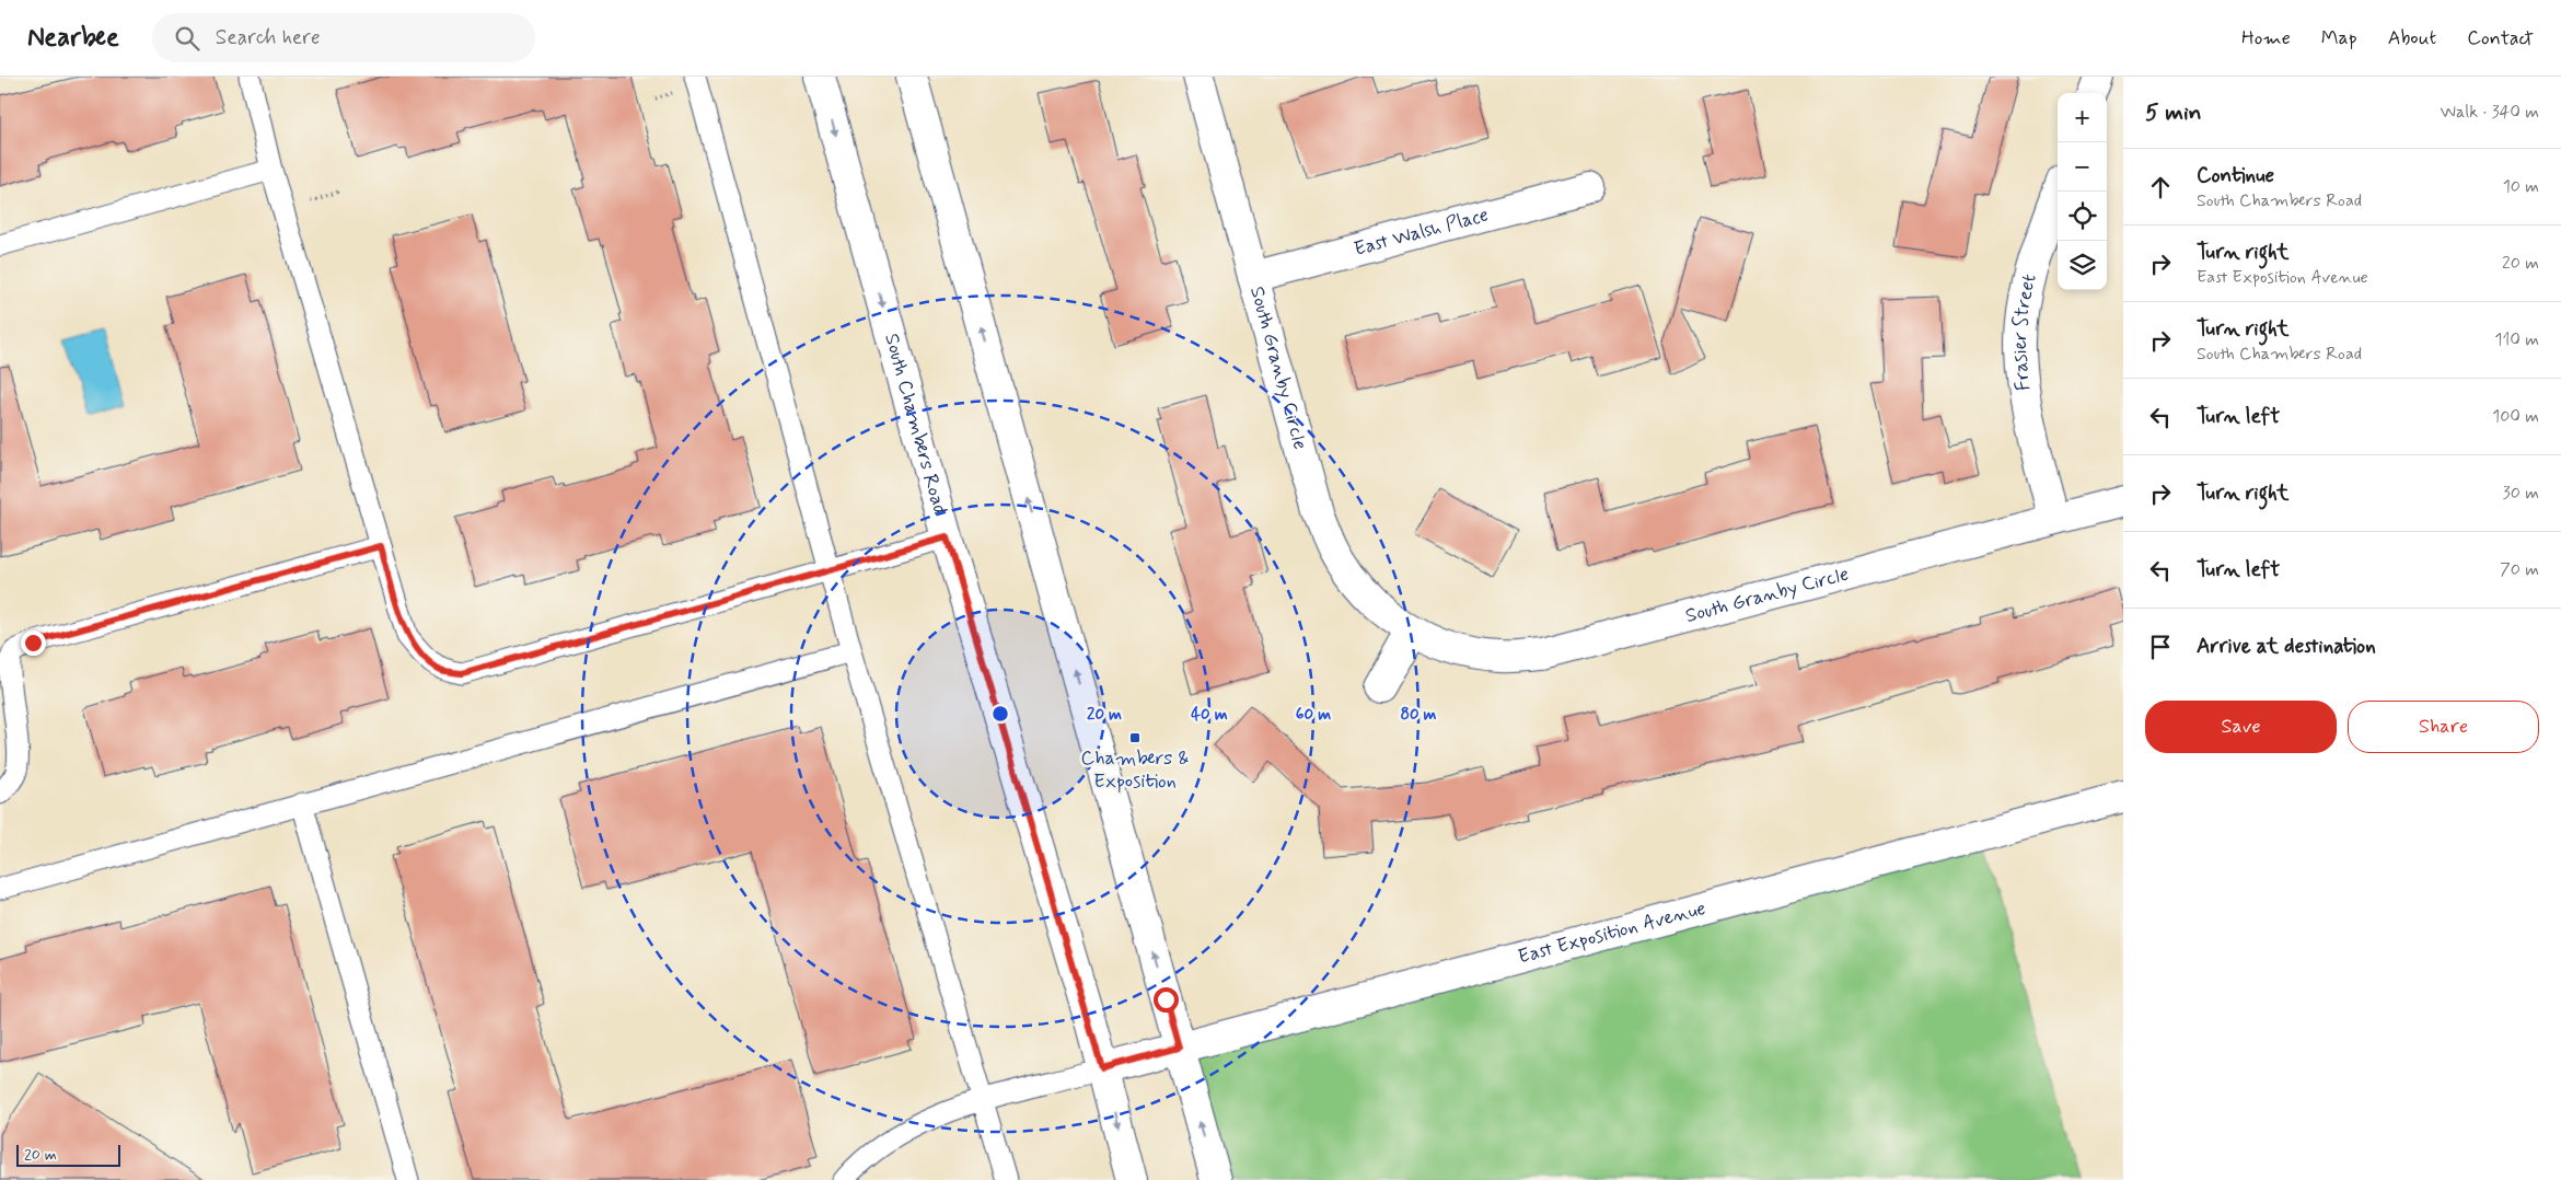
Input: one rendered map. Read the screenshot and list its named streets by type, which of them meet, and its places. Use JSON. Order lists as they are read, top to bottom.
{
  "streets": {
    "street": [
      "East Walsh Place",
      "Frasier Street",
      "South Granby Circle",
      "South Chambers Road",
      "East Exposition Avenue"
    ]
  },
  "crossings": [
    ["East Walsh Place", "South Granby Circle"],
    ["Frasier Street", "South Granby Circle"],
    ["South Chambers Road", "East Exposition Avenue"]
  ],
  "places": {
    "transit": ["Chambers & Exposition"]
  },
  "scale_bar": "20 m",
  "page": {
    "header": "Nearbee",
    "search": "Search here",
    "nav": [
      "Home",
      "Map",
      "About",
      "Contact"
    ],
    "heading": ["5 min", "Walk · 340 m"],
    "map_buttons": ["+", "−"],
    "list": [
      ["Continue", "South Chambers Road", "10 m"],
      ["Turn right", "East Exposition Avenue", "20 m"],
      ["Turn right", "South Chambers Road", "110 m"],
      ["Turn left", "100 m"],
      ["Turn right", "30 m"],
      ["Turn left", "70 m"],
      "Arrive at destination"
    ],
    "buttons": ["Save", "Share"],
    "scale": "20 m"
  },
  "rings": [
    "20 m",
    "40 m",
    "60 m",
    "80 m"
  ]
}
